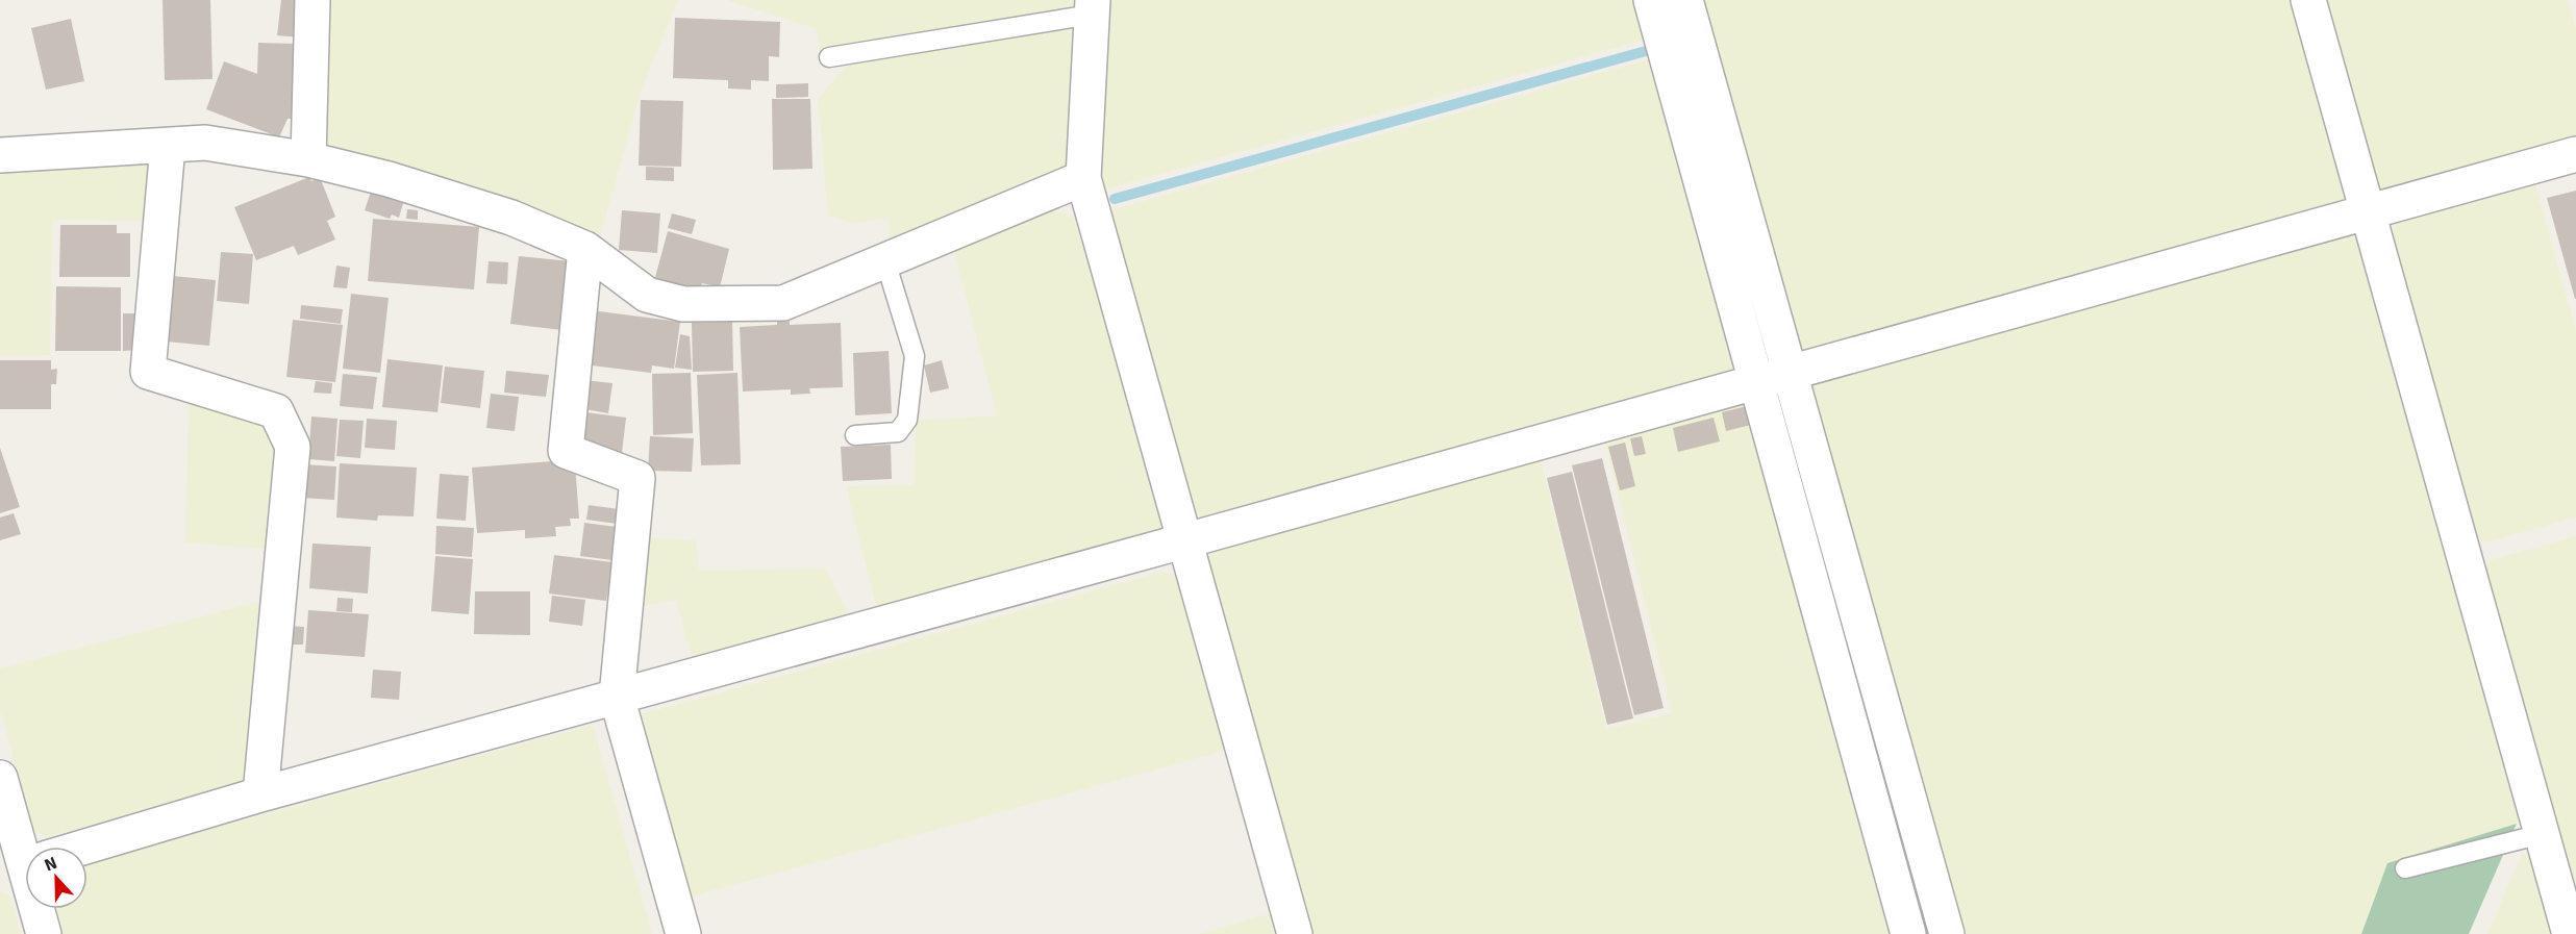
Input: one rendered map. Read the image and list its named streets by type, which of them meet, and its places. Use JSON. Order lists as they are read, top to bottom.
{
  "north": "top"
}
